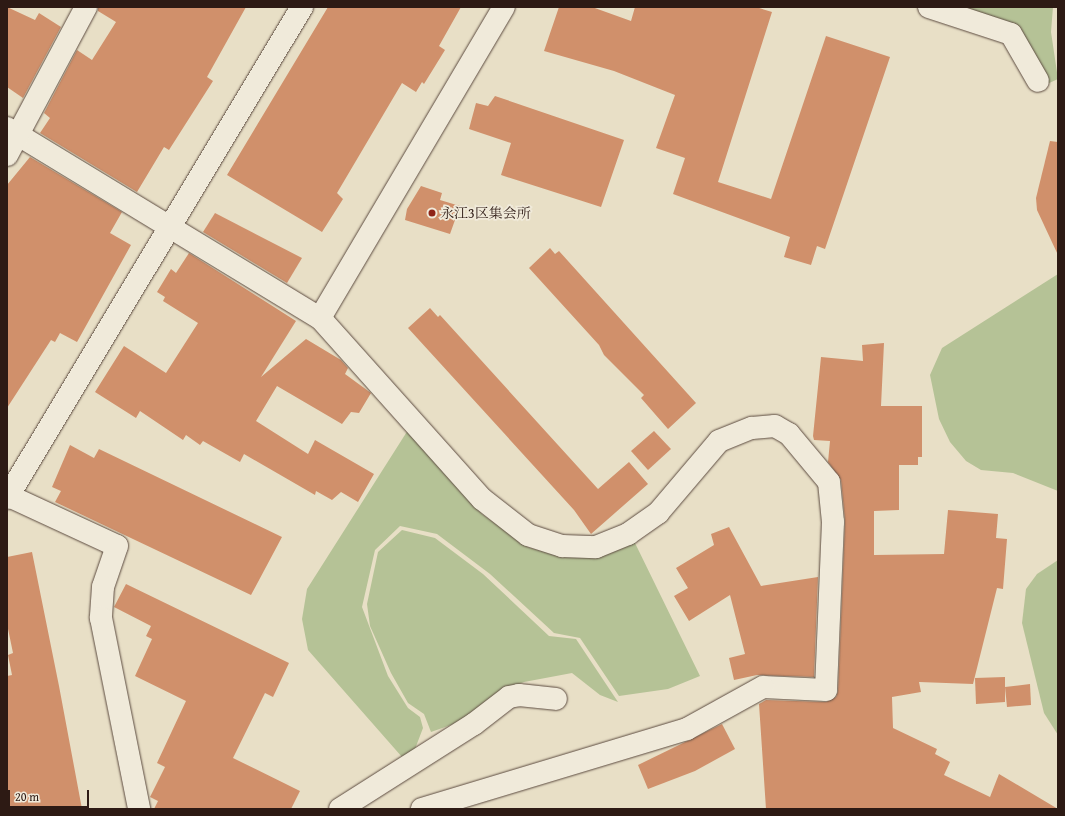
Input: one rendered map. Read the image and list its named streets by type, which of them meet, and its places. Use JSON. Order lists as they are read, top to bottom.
{
  "places": ["永江3区集会所"],
  "scale_bar": "20 m"
}
